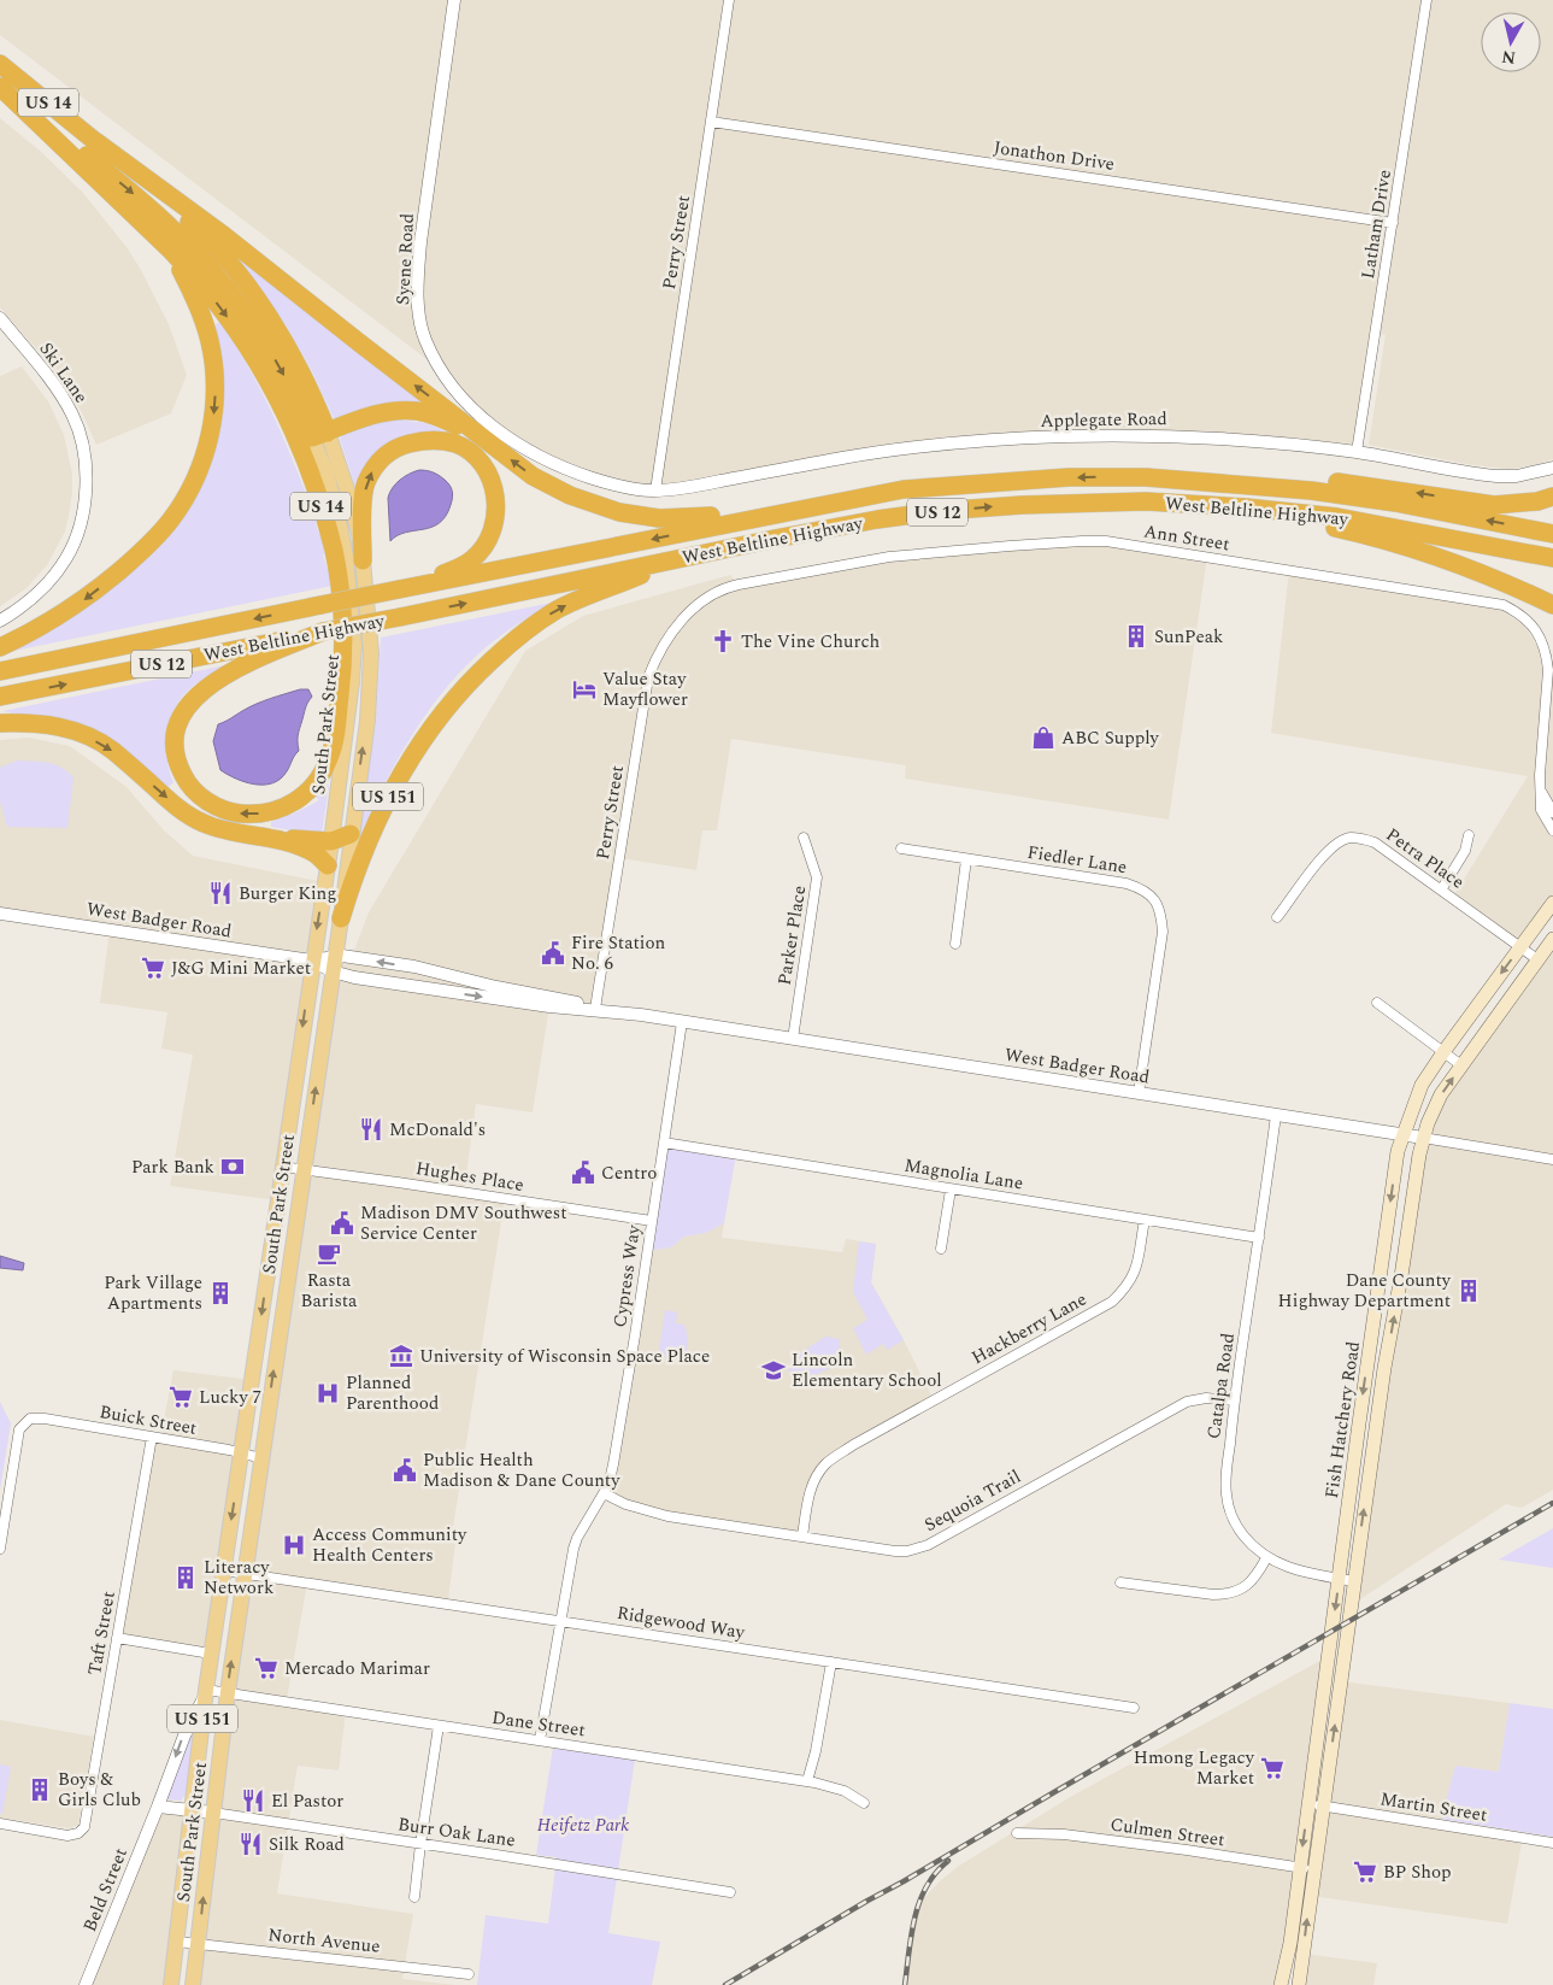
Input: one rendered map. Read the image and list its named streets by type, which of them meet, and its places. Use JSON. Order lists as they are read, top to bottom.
{
  "streets": {
    "highway": [
      "US 14",
      "West Beltline Highway",
      "US 12",
      "US 151"
    ],
    "main road": ["South Park Street", "Fish Hatchery Road"],
    "street": [
      "Jonathon Drive",
      "Latham Drive",
      "Perry Street",
      "Syene Road",
      "Ski Lane",
      "Applegate Road",
      "Ann Street",
      "Petra Place",
      "Fiedler Lane",
      "West Badger Road",
      "Parker Place",
      "Magnolia Lane",
      "Hughes Place",
      "Cypress Way",
      "Hackberry Lane",
      "Catalpa Road",
      "Buick Street",
      "Sequoia Trail",
      "Ridgewood Way",
      "Taft Street",
      "Dane Street",
      "Martin Street",
      "Burr Oak Lane",
      "Culmen Street",
      "Beld Street",
      "North Avenue"
    ]
  },
  "crossings": [
    ["US 14", "West Beltline Highway"],
    ["US 14", "South Park Street"],
    ["Jonathon Drive", "Latham Drive"],
    ["Jonathon Drive", "Perry Street"],
    ["Latham Drive", "Applegate Road"],
    ["Perry Street", "Syene Road"],
    ["Perry Street", "Applegate Road"],
    ["Perry Street", "Ann Street"],
    ["Perry Street", "West Badger Road"],
    ["Syene Road", "Applegate Road"],
    ["West Beltline Highway", "US 151"],
    ["South Park Street", "US 151"],
    ["South Park Street", "West Badger Road"],
    ["South Park Street", "Hughes Place"],
    ["South Park Street", "Buick Street"],
    ["South Park Street", "Ridgewood Way"],
    ["South Park Street", "Dane Street"],
    ["South Park Street", "Burr Oak Lane"],
    ["South Park Street", "Beld Street"],
    ["South Park Street", "North Avenue"],
    ["Petra Place", "Fish Hatchery Road"],
    ["Fiedler Lane", "West Badger Road"],
    ["West Badger Road", "Parker Place"],
    ["West Badger Road", "Cypress Way"],
    ["West Badger Road", "Catalpa Road"],
    ["West Badger Road", "Fish Hatchery Road"],
    ["Magnolia Lane", "Cypress Way"],
    ["Magnolia Lane", "Hackberry Lane"],
    ["Magnolia Lane", "Catalpa Road"],
    ["Hughes Place", "Cypress Way"],
    ["Cypress Way", "Sequoia Trail"],
    ["Cypress Way", "Ridgewood Way"],
    ["Cypress Way", "Dane Street"],
    ["Hackberry Lane", "Sequoia Trail"],
    ["Catalpa Road", "Fish Hatchery Road"],
    ["Catalpa Road", "Sequoia Trail"],
    ["Buick Street", "Taft Street"],
    ["Fish Hatchery Road", "Martin Street"],
    ["Fish Hatchery Road", "Culmen Street"],
    ["Dane Street", "Beld Street"]
  ],
  "one_way": ["Beld Street"],
  "parks": ["Heifetz Park"],
  "places": {
    "building": [
      "SunPeak",
      "Dane County Highway Department",
      "Park Village Apartments",
      "Literacy Network",
      "Boys & Girls Club"
    ],
    "church": ["The Vine Church"],
    "hotel": ["Value Stay Mayflower"],
    "shop": ["ABC Supply"],
    "restaurant": [
      "Burger King",
      "McDonald's",
      "El Pastor",
      "Silk Road"
    ],
    "public building": [
      "Fire Station No. 6",
      "Centro",
      "Madison DMV Southwest Service Center",
      "Public Health Madison & Dane County"
    ],
    "supermarket": [
      "J&G Mini Market",
      "Lucky 7",
      "Mercado Marimar",
      "Hmong Legacy Market",
      "BP Shop"
    ],
    "bank": ["Park Bank"],
    "cafe": ["Rasta Barista"],
    "museum": ["University of Wisconsin Space Place"],
    "school or university": ["Lincoln Elementary School"],
    "hospital": ["Planned Parenthood", "Access Community Health Centers"]
  },
  "north": "bottom"
}
